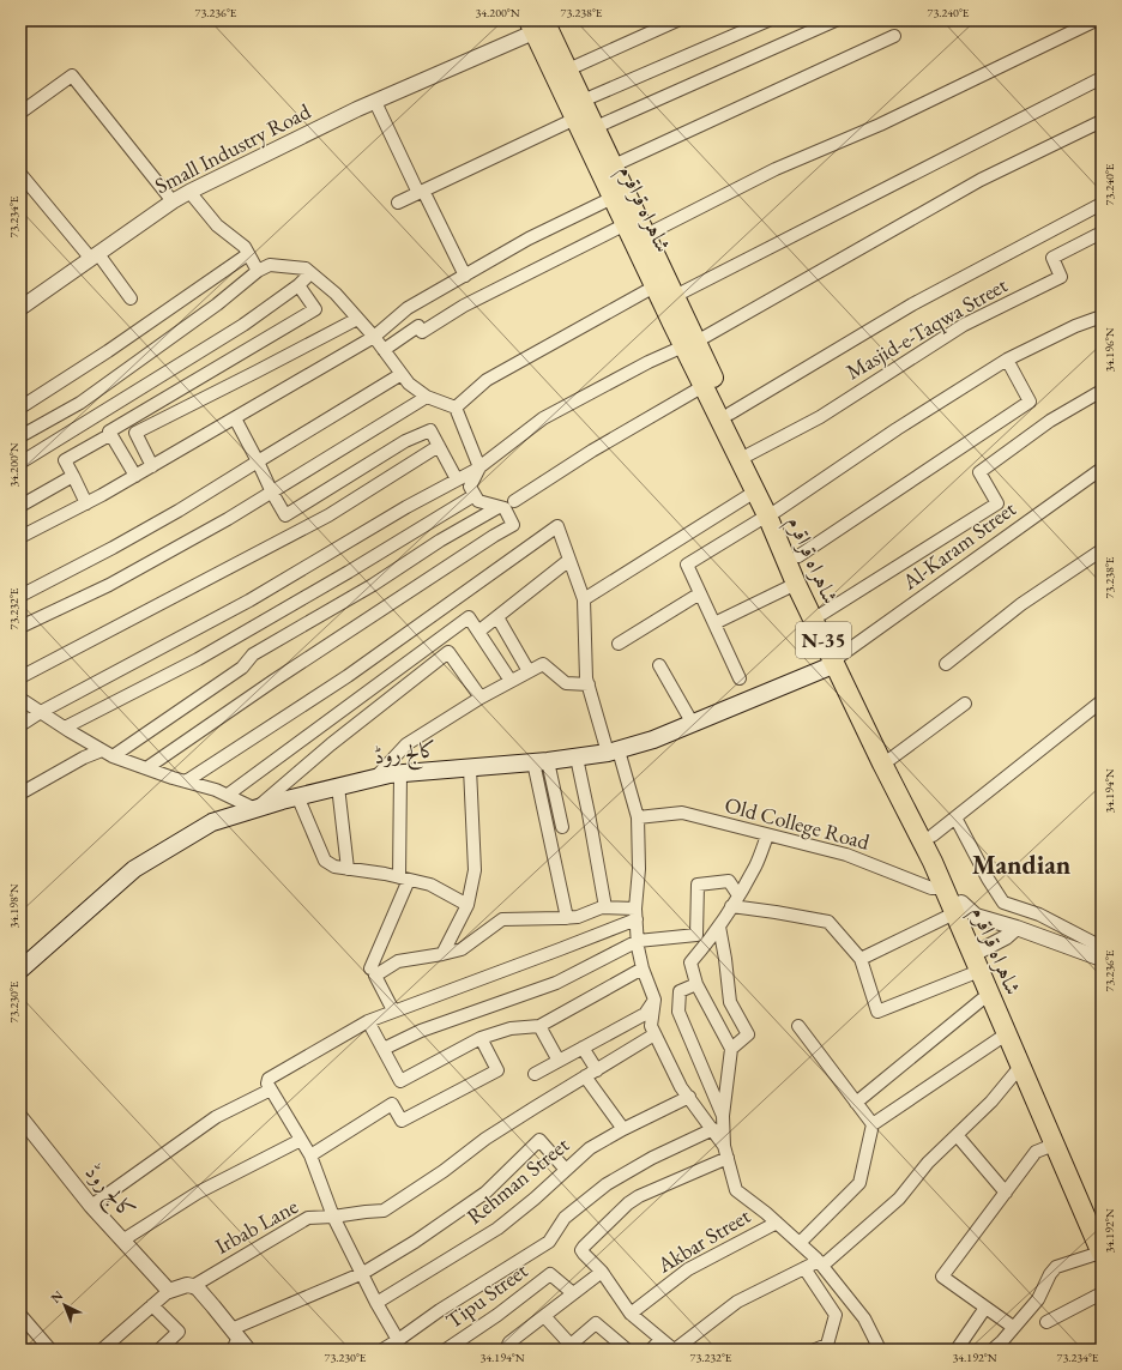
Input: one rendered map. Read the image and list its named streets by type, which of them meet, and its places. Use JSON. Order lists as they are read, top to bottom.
{
  "streets": {
    "highway": ["شاہراہ قراقرم", "N-35"],
    "main road": ["کالج روڈ"],
    "street": [
      "Small Industry Road",
      "Masjid-e-Taqwa Street",
      "Al-Karam Street",
      "Old College Road",
      "Rehman Street",
      "Irbab Lane",
      "Akbar Street",
      "Tipu Street"
    ]
  },
  "crossings": [
    ["Small Industry Road", "شاہراہ قراقرم"],
    ["شاہراہ قراقرم", "Masjid-e-Taqwa Street"],
    ["شاہراہ قراقرم", "Al-Karam Street"],
    ["شاہراہ قراقرم", "کالج روڈ"],
    ["شاہراہ قراقرم", "Old College Road"],
    ["Al-Karam Street", "کالج روڈ"]
  ],
  "districts": ["Mandian"],
  "north": "top left",
  "coordinates": [
    "73.236°E",
    "34.200°N",
    "73.238°E",
    "73.240°E",
    "73.234°E",
    "34.196°N",
    "73.232°E",
    "34.194°N",
    "34.198°N",
    "73.230°E",
    "34.192°N"
  ]
}
